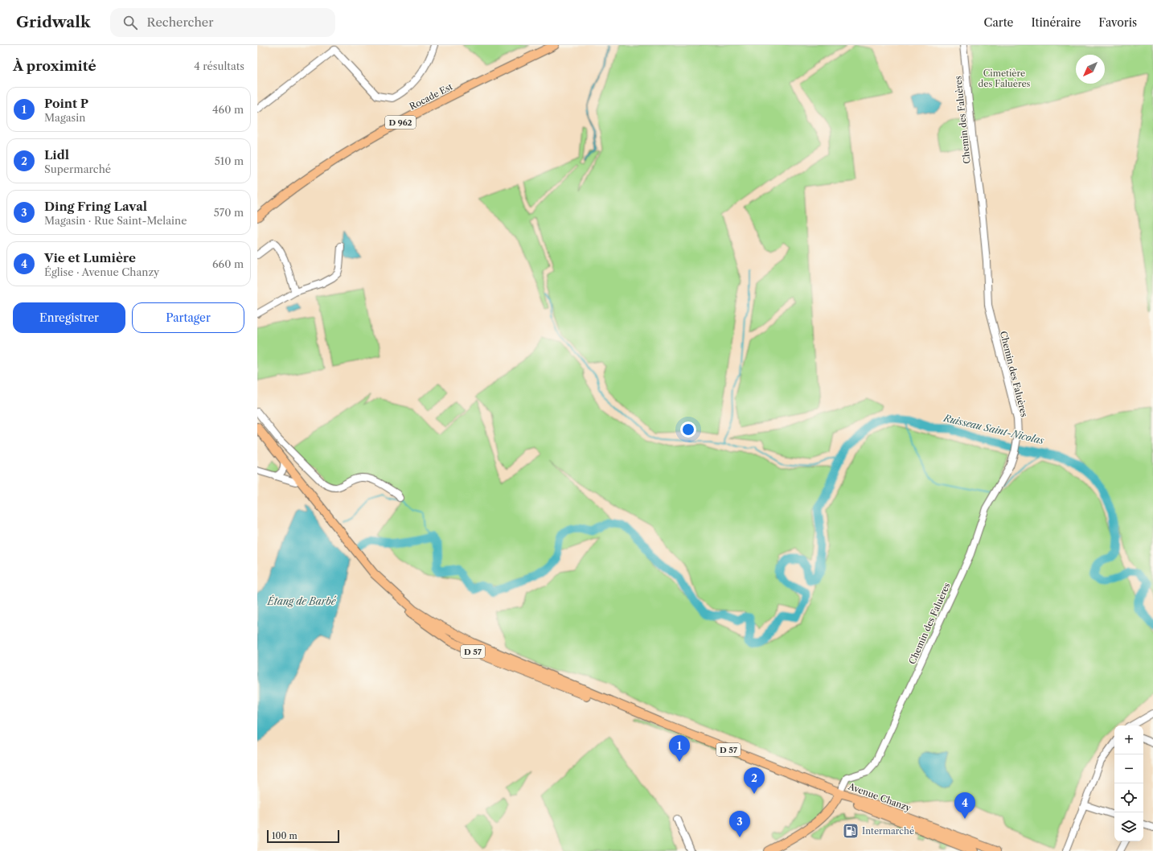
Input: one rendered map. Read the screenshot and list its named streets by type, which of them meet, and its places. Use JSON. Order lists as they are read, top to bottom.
{
  "streets": {
    "main road": [
      "Rocade Est",
      "D 962",
      "D 57",
      "Avenue Chanzy"
    ],
    "street": ["Chemin des Faluères"]
  },
  "crossings": [
    ["Chemin des Faluères", "D 57"],
    ["Chemin des Faluères", "Avenue Chanzy"],
    ["D 57", "Avenue Chanzy"]
  ],
  "water": ["Ruisseau Saint-Nicolas", "Étang de Barbé"],
  "parks": ["Cimetière des Faluères"],
  "places": {
    "fuel station": ["Intermarché"]
  },
  "scale_bar": "100 m",
  "north": "bottom left",
  "page": {
    "header": "Gridwalk",
    "search": "Rechercher",
    "nav": ["Carte", "Itinéraire", "Favoris"],
    "heading": ["À proximité", "4 résultats"],
    "list": [
      {
        "mark": "1",
        "name": "Point P",
        "note": "Magasin",
        "value": "460 m"
      },
      {
        "mark": "2",
        "name": "Lidl",
        "note": "Supermarché",
        "value": "510 m"
      },
      {
        "mark": "3",
        "name": "Ding Fring Laval",
        "note": "Magasin · Rue Saint-Melaine",
        "value": "570 m"
      },
      {
        "mark": "4",
        "name": "Vie et Lumière",
        "note": "Église · Avenue Chanzy",
        "value": "660 m"
      }
    ],
    "buttons": ["Enregistrer", "Partager"],
    "map_buttons": ["+", "−"],
    "pins": [
      "1",
      "2",
      "4",
      "3"
    ],
    "scale": "100 m"
  }
}
